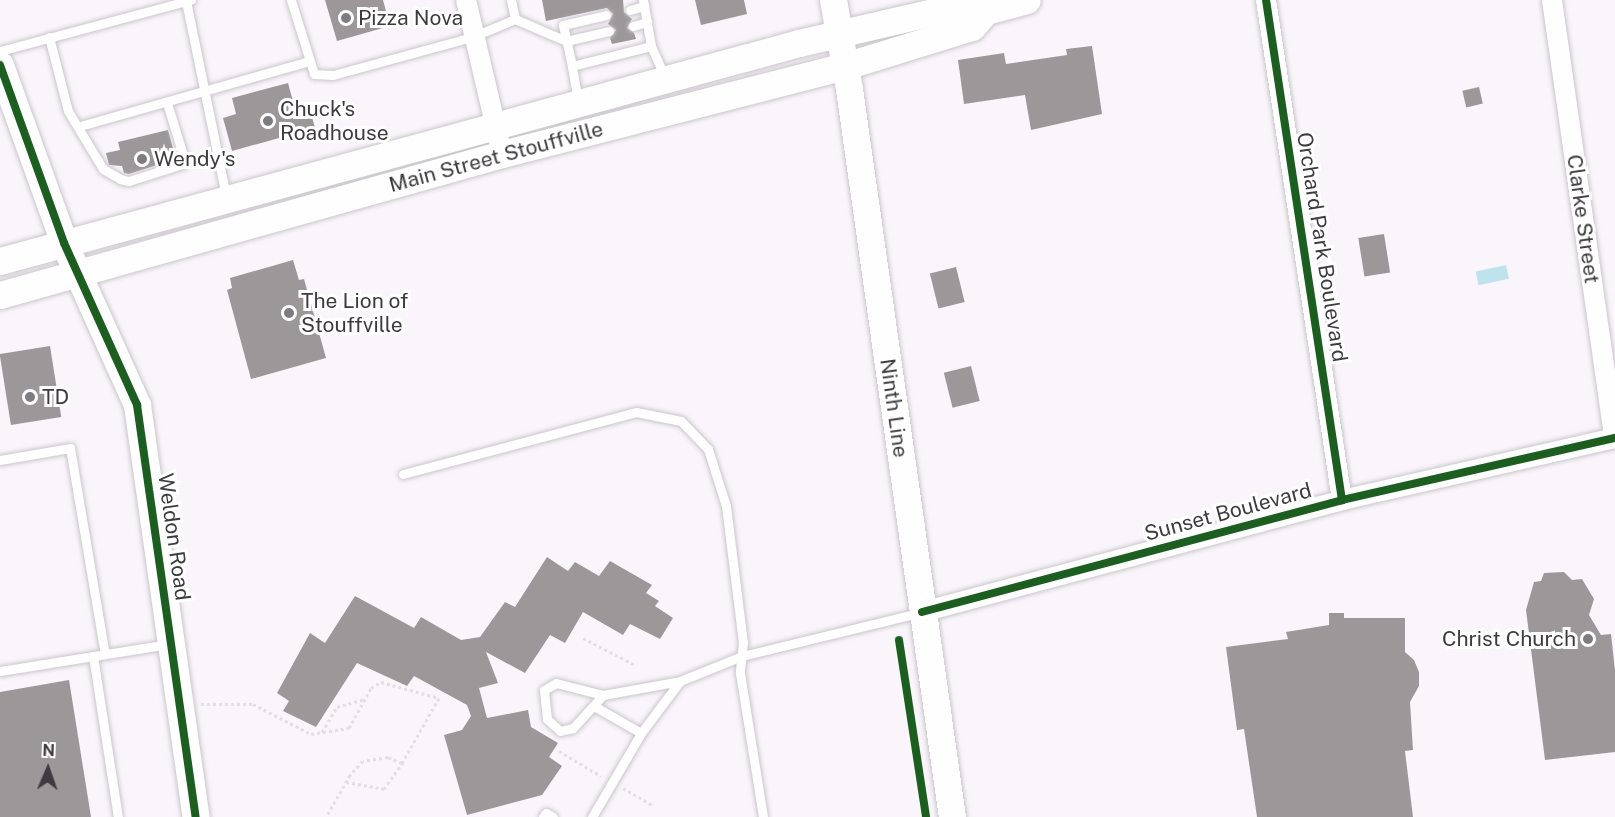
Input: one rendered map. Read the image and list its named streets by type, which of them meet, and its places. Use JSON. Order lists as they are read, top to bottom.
{
  "streets": {
    "main road": ["Main Street Stouffville", "Ninth Line", "Weldon Road"],
    "street": ["Clarke Street", "Orchard Park Boulevard", "Sunset Boulevard"]
  },
  "crossings": [
    ["Main Street Stouffville", "Ninth Line"],
    ["Main Street Stouffville", "Weldon Road"],
    ["Clarke Street", "Sunset Boulevard"],
    ["Orchard Park Boulevard", "Sunset Boulevard"],
    ["Ninth Line", "Sunset Boulevard"]
  ],
  "places": [
    "Pizza Nova",
    "Chuck's Roadhouse",
    "Wendy's",
    "The Lion of Stouffville",
    "TD",
    "Christ Church"
  ],
  "north": "top"
}
